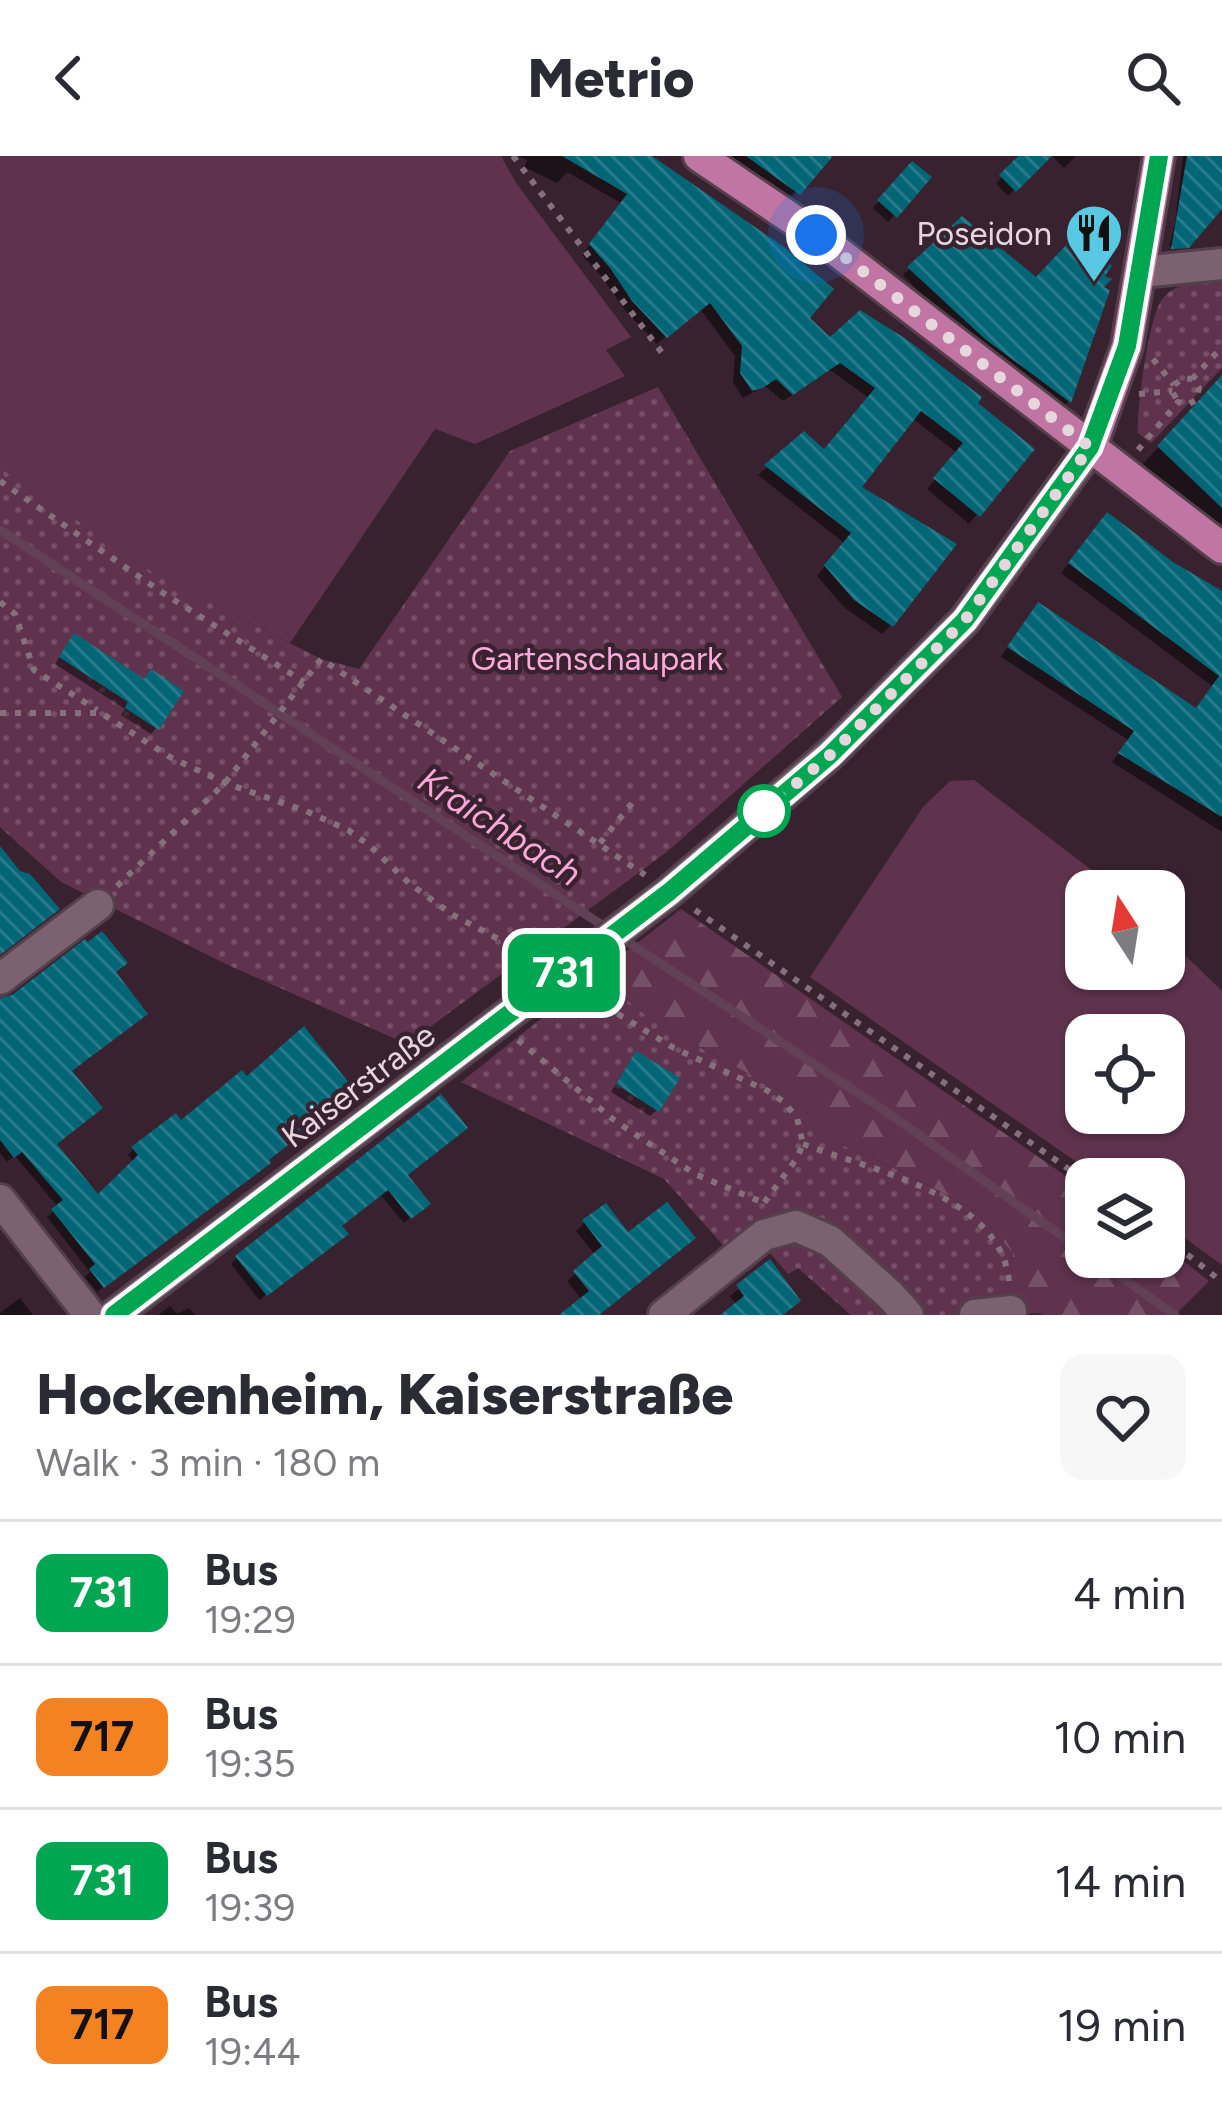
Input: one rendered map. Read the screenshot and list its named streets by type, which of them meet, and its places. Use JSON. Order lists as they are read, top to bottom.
{
  "streets": {
    "street": ["Kaiserstraße"]
  },
  "water": ["Kraichbach"],
  "parks": ["Gartenschaupark"],
  "places": {
    "restaurant": ["Poseidon"]
  },
  "lines": ["bus line 731"],
  "north": "top",
  "page": {
    "header": "Metrio",
    "on_map": "731",
    "heading": ["Hockenheim, Kaiserstraße", "Walk · 3 min · 180 m"],
    "list": [
      {
        "mark": "731",
        "name": "Bus",
        "note": "19:29",
        "value": "4 min"
      },
      {
        "mark": "717",
        "name": "Bus",
        "note": "19:35",
        "value": "10 min"
      },
      {
        "mark": "731",
        "name": "Bus",
        "note": "19:39",
        "value": "14 min"
      },
      {
        "mark": "717",
        "name": "Bus",
        "note": "19:44",
        "value": "19 min"
      }
    ]
  }
}
